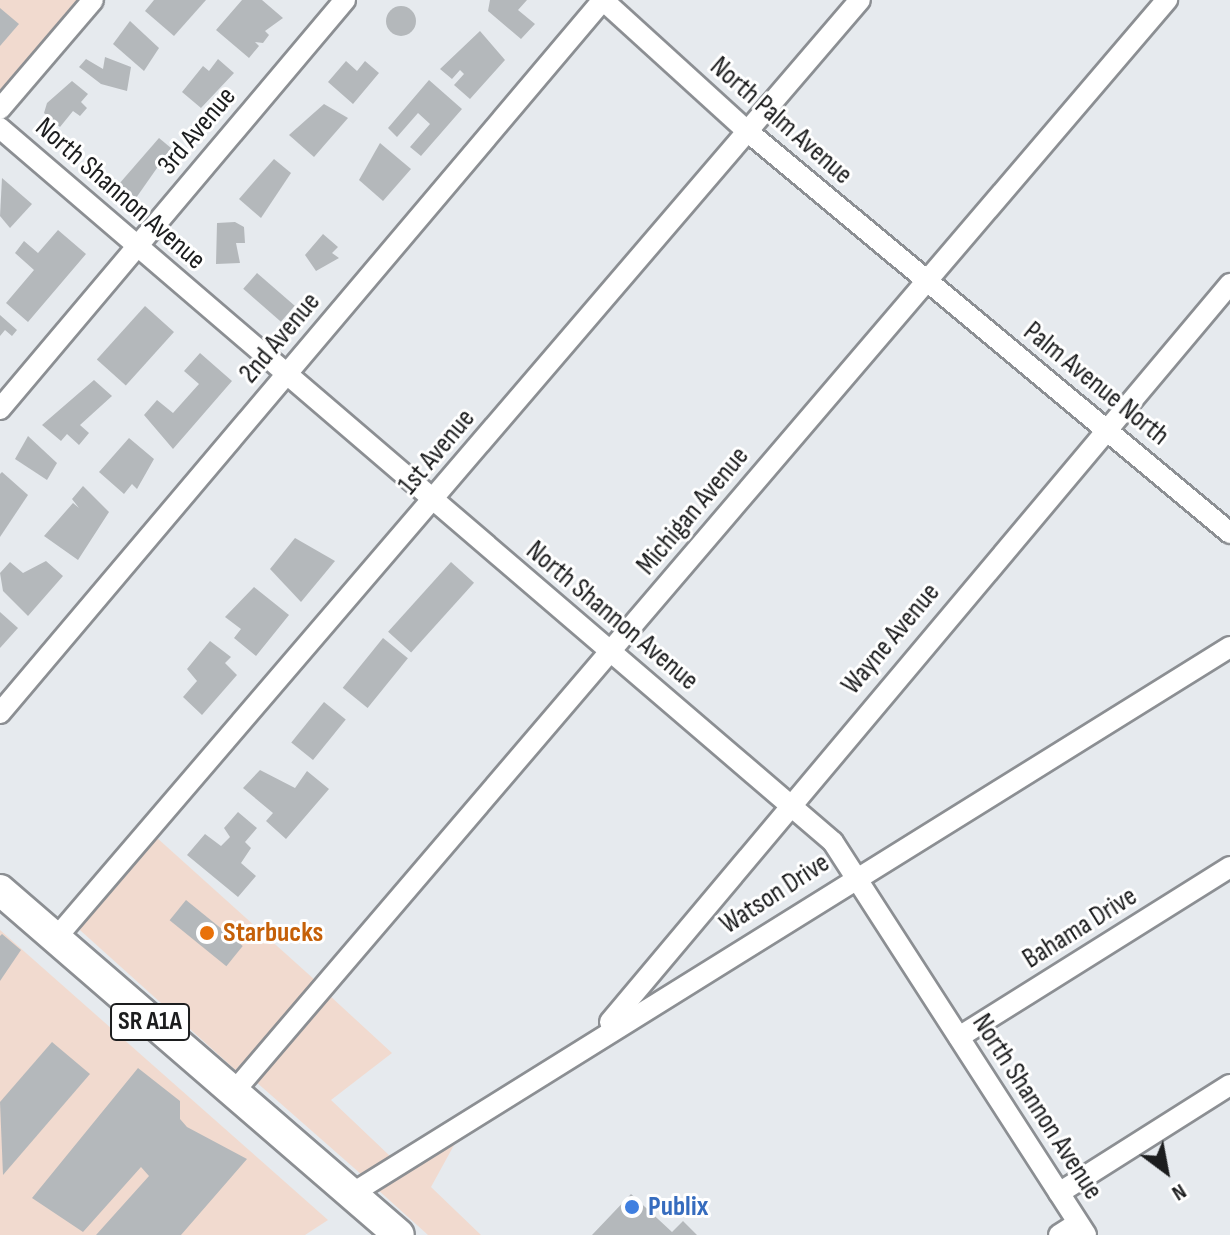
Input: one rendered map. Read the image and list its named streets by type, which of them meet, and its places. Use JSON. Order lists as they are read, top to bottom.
{
  "streets": {
    "main road": ["SR A1A"],
    "street": [
      "North Palm Avenue",
      "3rd Avenue",
      "North Shannon Avenue",
      "2nd Avenue",
      "Palm Avenue North",
      "1st Avenue",
      "Michigan Avenue",
      "Wayne Avenue",
      "Watson Drive",
      "Bahama Drive"
    ]
  },
  "crossings": [
    ["North Palm Avenue", "2nd Avenue"],
    ["North Palm Avenue", "Palm Avenue North"],
    ["North Palm Avenue", "1st Avenue"],
    ["North Palm Avenue", "Michigan Avenue"],
    ["3rd Avenue", "North Shannon Avenue"],
    ["North Shannon Avenue", "2nd Avenue"],
    ["North Shannon Avenue", "1st Avenue"],
    ["North Shannon Avenue", "Michigan Avenue"],
    ["North Shannon Avenue", "Wayne Avenue"],
    ["North Shannon Avenue", "Watson Drive"],
    ["North Shannon Avenue", "Bahama Drive"],
    ["Palm Avenue North", "Michigan Avenue"],
    ["Palm Avenue North", "Wayne Avenue"],
    ["1st Avenue", "SR A1A"],
    ["Michigan Avenue", "SR A1A"],
    ["Wayne Avenue", "Watson Drive"],
    ["Watson Drive", "SR A1A"]
  ],
  "places": ["Starbucks", "Publix"],
  "north": "bottom right"
}
